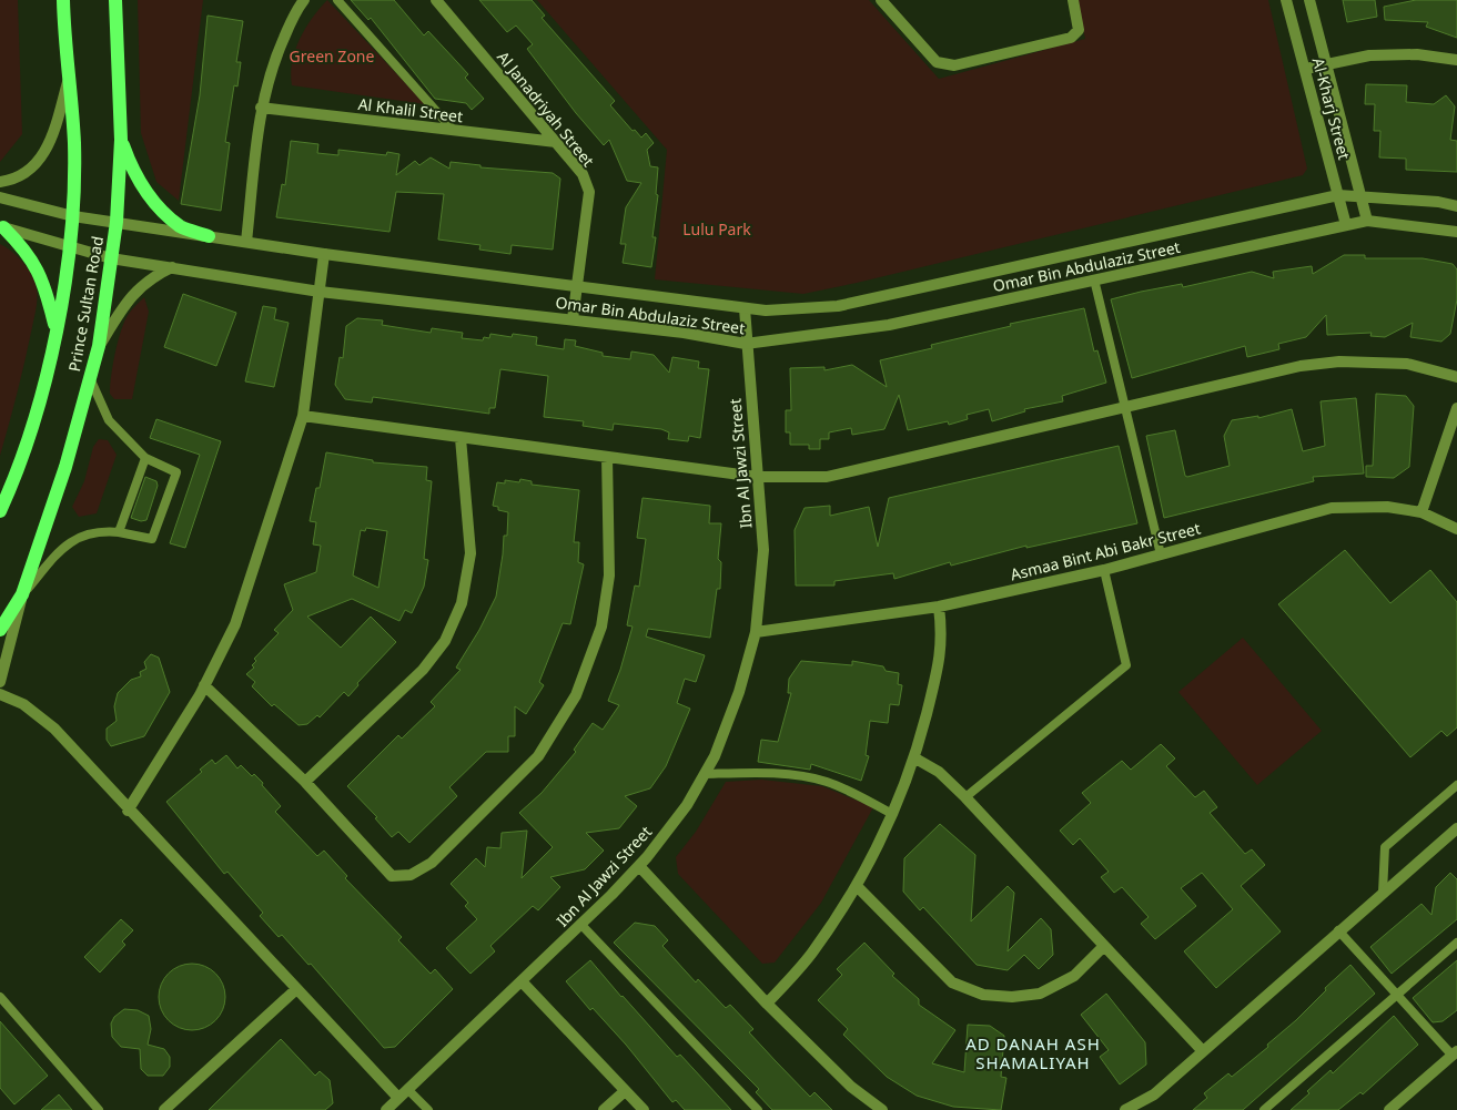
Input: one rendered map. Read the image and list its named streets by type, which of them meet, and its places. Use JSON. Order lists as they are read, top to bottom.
{
  "streets": {
    "main road": ["Prince Sultan Road"],
    "street": [
      "Al Janadriyah Street",
      "Al-Kharj Street",
      "Al Khalil Street",
      "Omar Bin Abdulaziz Street",
      "Ibn Al Jawzi Street",
      "Asmaa Bint Abi Bakr Street"
    ]
  },
  "crossings": [
    ["Al Janadriyah Street", "Al Khalil Street"],
    ["Al Janadriyah Street", "Omar Bin Abdulaziz Street"],
    ["Al-Kharj Street", "Omar Bin Abdulaziz Street"],
    ["Omar Bin Abdulaziz Street", "Prince Sultan Road"],
    ["Omar Bin Abdulaziz Street", "Ibn Al Jawzi Street"],
    ["Ibn Al Jawzi Street", "Asmaa Bint Abi Bakr Street"]
  ],
  "districts": ["AD DANAH ASH SHAMALIYAH"],
  "parks": ["Green Zone", "Lulu Park"]
}
